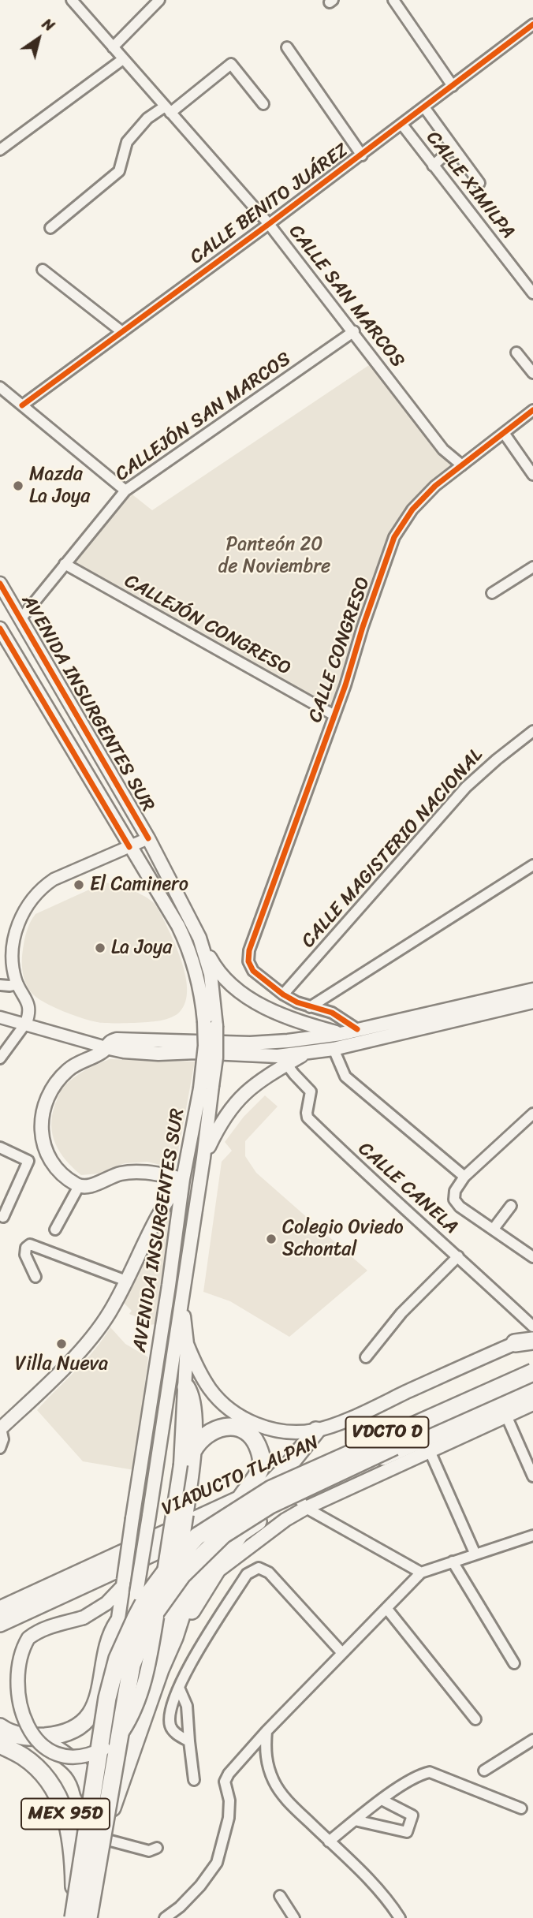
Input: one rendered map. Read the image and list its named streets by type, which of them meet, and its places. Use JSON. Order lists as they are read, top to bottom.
{
  "streets": {
    "highway": ["VDCTO D", "VIADUCTO TLALPAN", "MEX 95D"],
    "main road": ["AVENIDA INSURGENTES SUR"],
    "street": [
      "CALLE XIMILPA",
      "CALLE BENITO JUÁREZ",
      "CALLE SAN MARCOS",
      "CALLEJÓN SAN MARCOS",
      "CALLEJÓN CONGRESO",
      "CALLE CONGRESO",
      "CALLE MAGISTERIO NACIONAL",
      "CALLE CANELA"
    ]
  },
  "crossings": [
    ["CALLE XIMILPA", "CALLE BENITO JUÁREZ"],
    ["CALLE BENITO JUÁREZ", "CALLE SAN MARCOS"],
    ["CALLE SAN MARCOS", "CALLEJÓN SAN MARCOS"],
    ["CALLE SAN MARCOS", "CALLE CONGRESO"],
    ["CALLEJÓN SAN MARCOS", "CALLEJÓN CONGRESO"],
    ["CALLEJÓN SAN MARCOS", "AVENIDA INSURGENTES SUR"],
    ["CALLEJÓN CONGRESO", "CALLE CONGRESO"],
    ["CALLE CONGRESO", "CALLE MAGISTERIO NACIONAL"],
    ["AVENIDA INSURGENTES SUR", "MEX 95D"],
    ["VDCTO D", "VIADUCTO TLALPAN"]
  ],
  "parks": ["Panteón 20 de Noviembre"],
  "places": [
    "Mazda La Joya",
    "El Caminero",
    "La Joya",
    "Colegio Oviedo Schontal",
    "Villa Nueva"
  ],
  "north": "top right"
}
